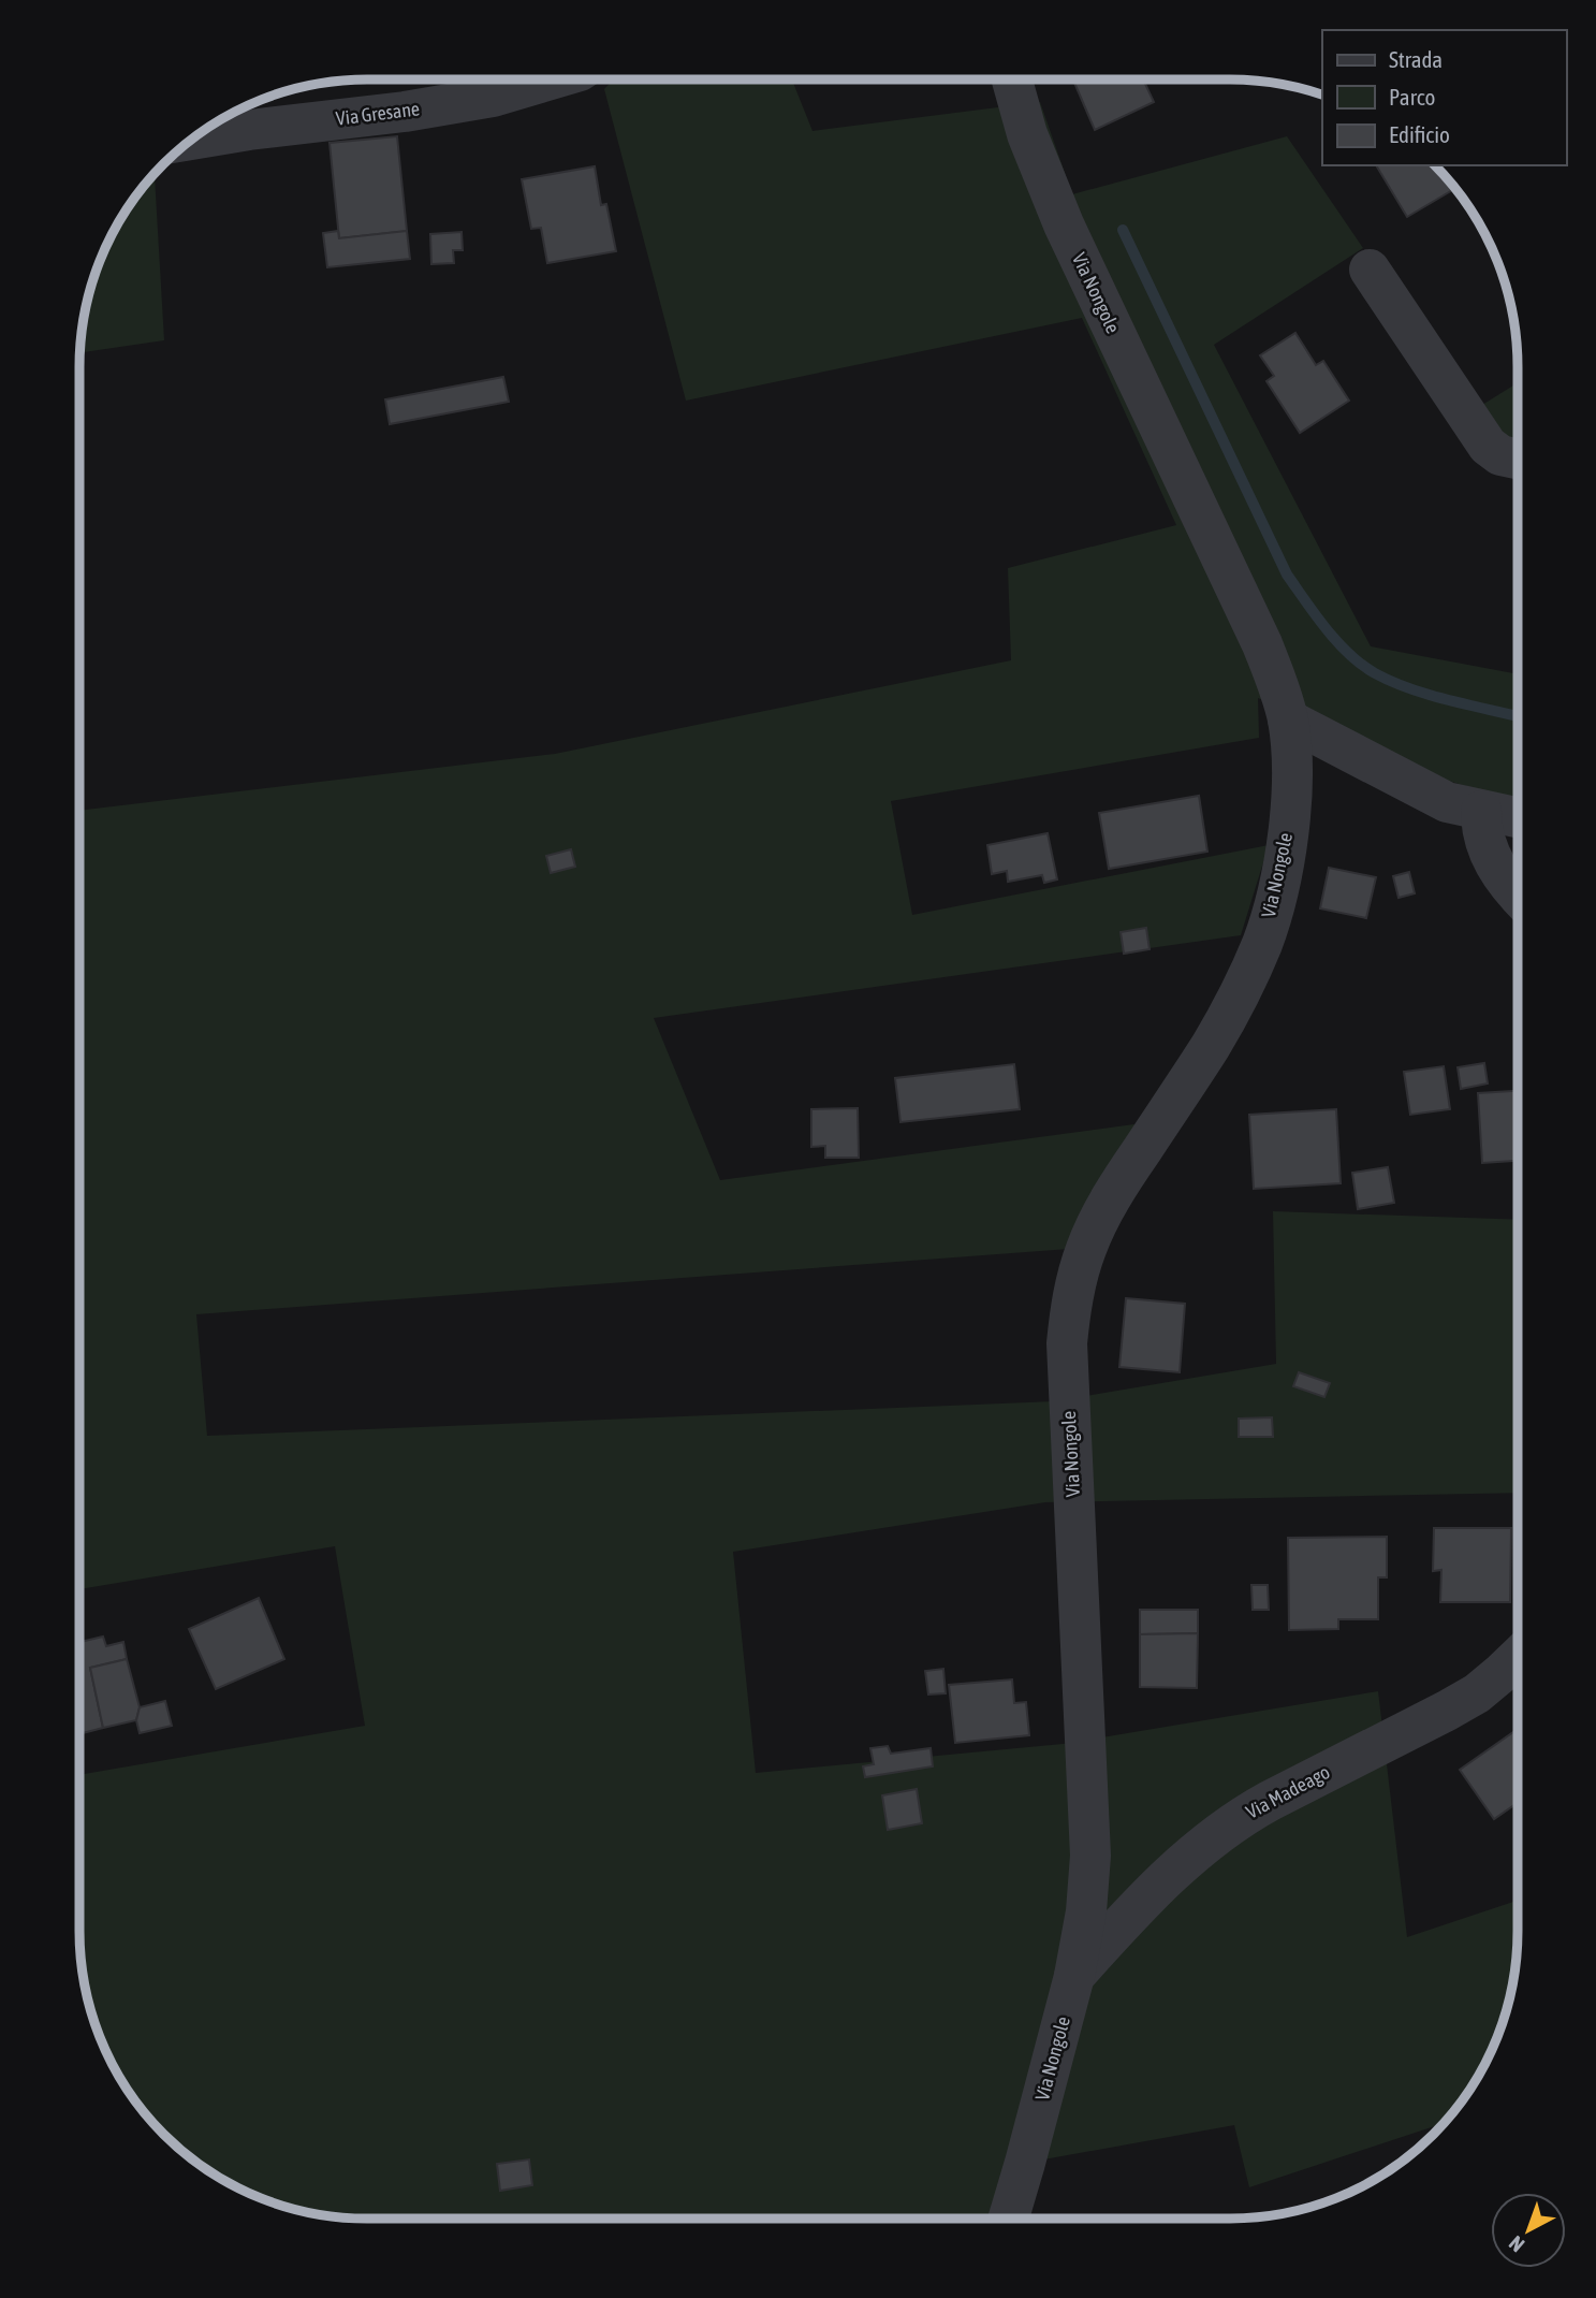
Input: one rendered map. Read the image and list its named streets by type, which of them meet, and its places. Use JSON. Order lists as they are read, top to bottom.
{
  "streets": {
    "street": ["Via Gresane", "Via Nongole", "Via Madeago"]
  },
  "crossings": [
    ["Via Nongole", "Via Madeago"]
  ],
  "legend": ["Strada", "Parco", "Edificio"],
  "north": "bottom left"
}
